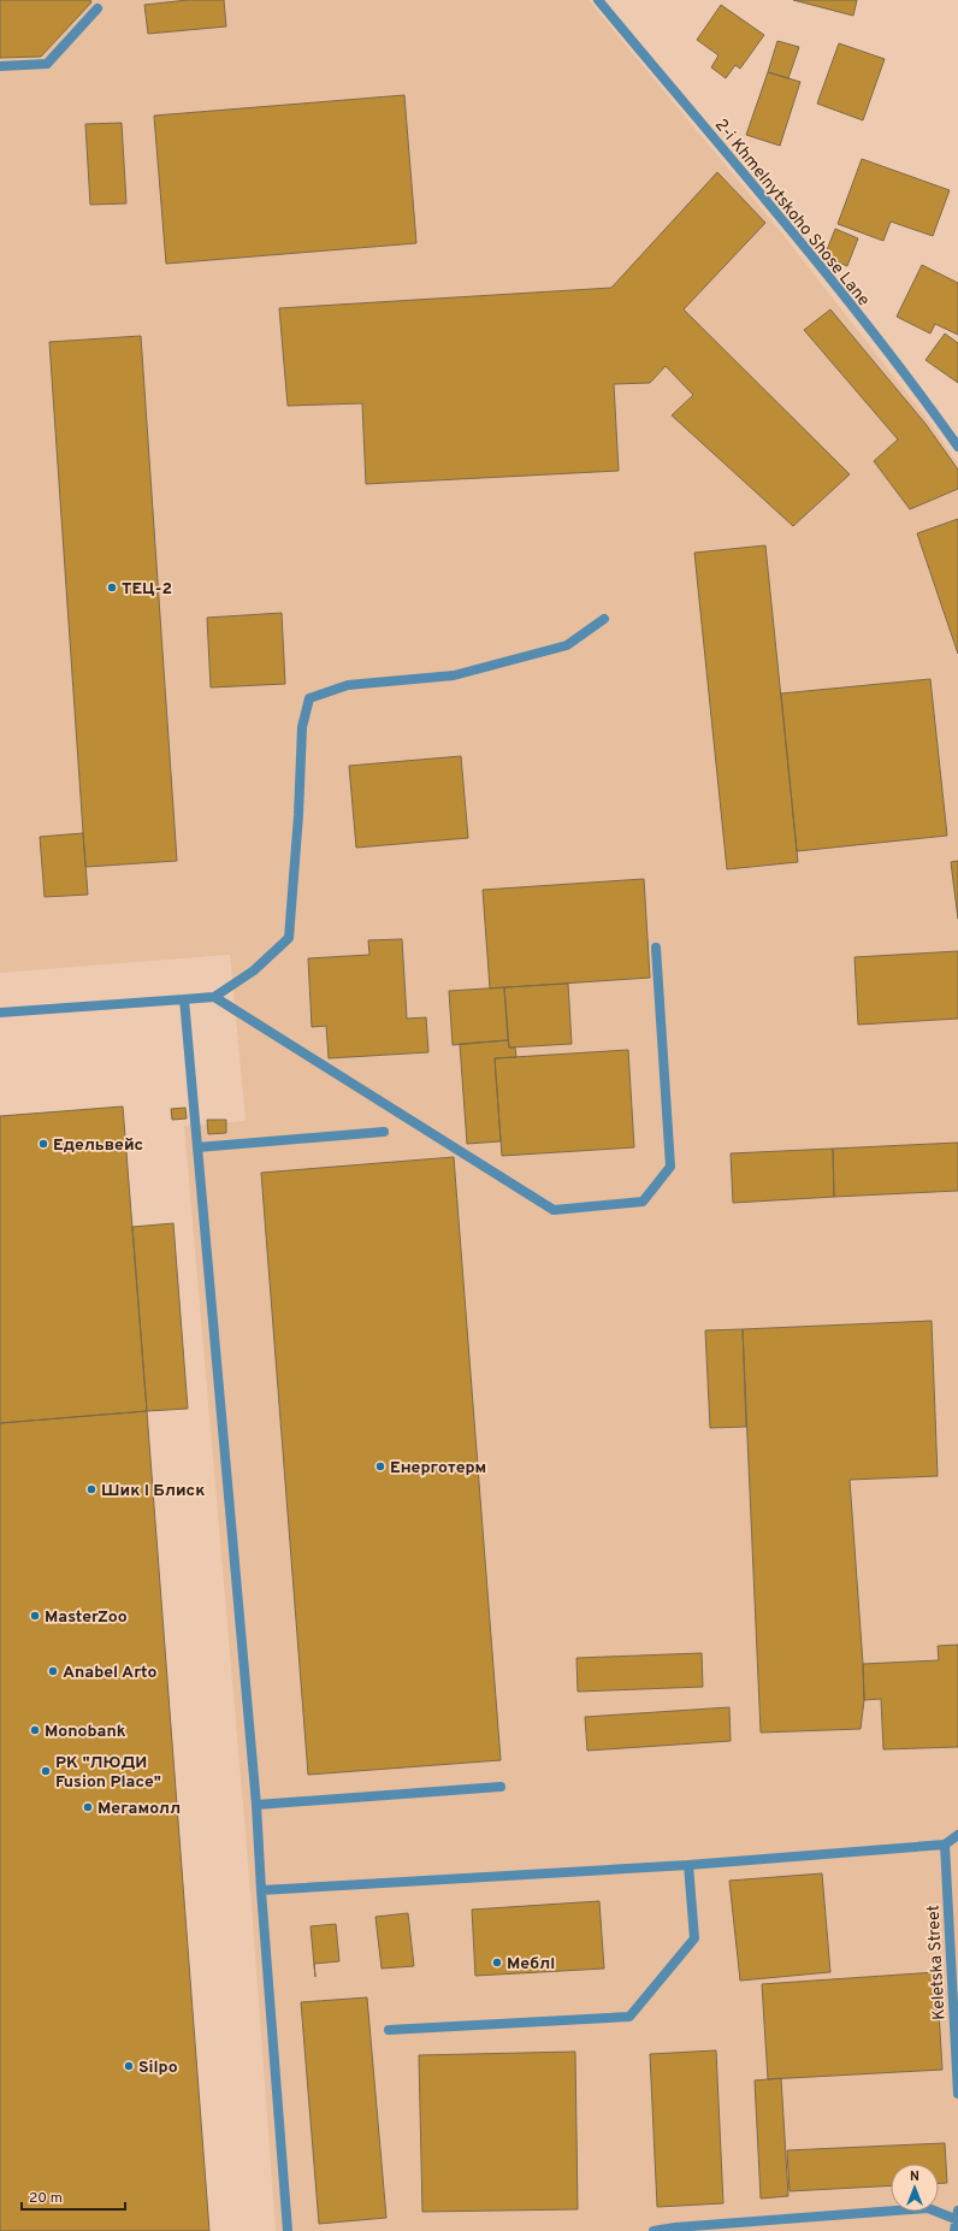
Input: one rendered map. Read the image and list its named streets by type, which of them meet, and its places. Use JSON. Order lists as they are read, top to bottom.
{
  "streets": {
    "street": ["2-i Khmelnytskoho Shose Lane", "Keletska Street"]
  },
  "places": [
    "ТЕЦ-2",
    "Едельвейс",
    "Енерготерм",
    "Шик і Блиск",
    "MasterZoo",
    "Anabel Arto",
    "Monobank",
    "РК \"ЛЮДИ Fusion Place\"",
    "Мегамолл",
    "Меблі",
    "Silpo"
  ],
  "scale_bar": "20 m",
  "north": "top"
}
